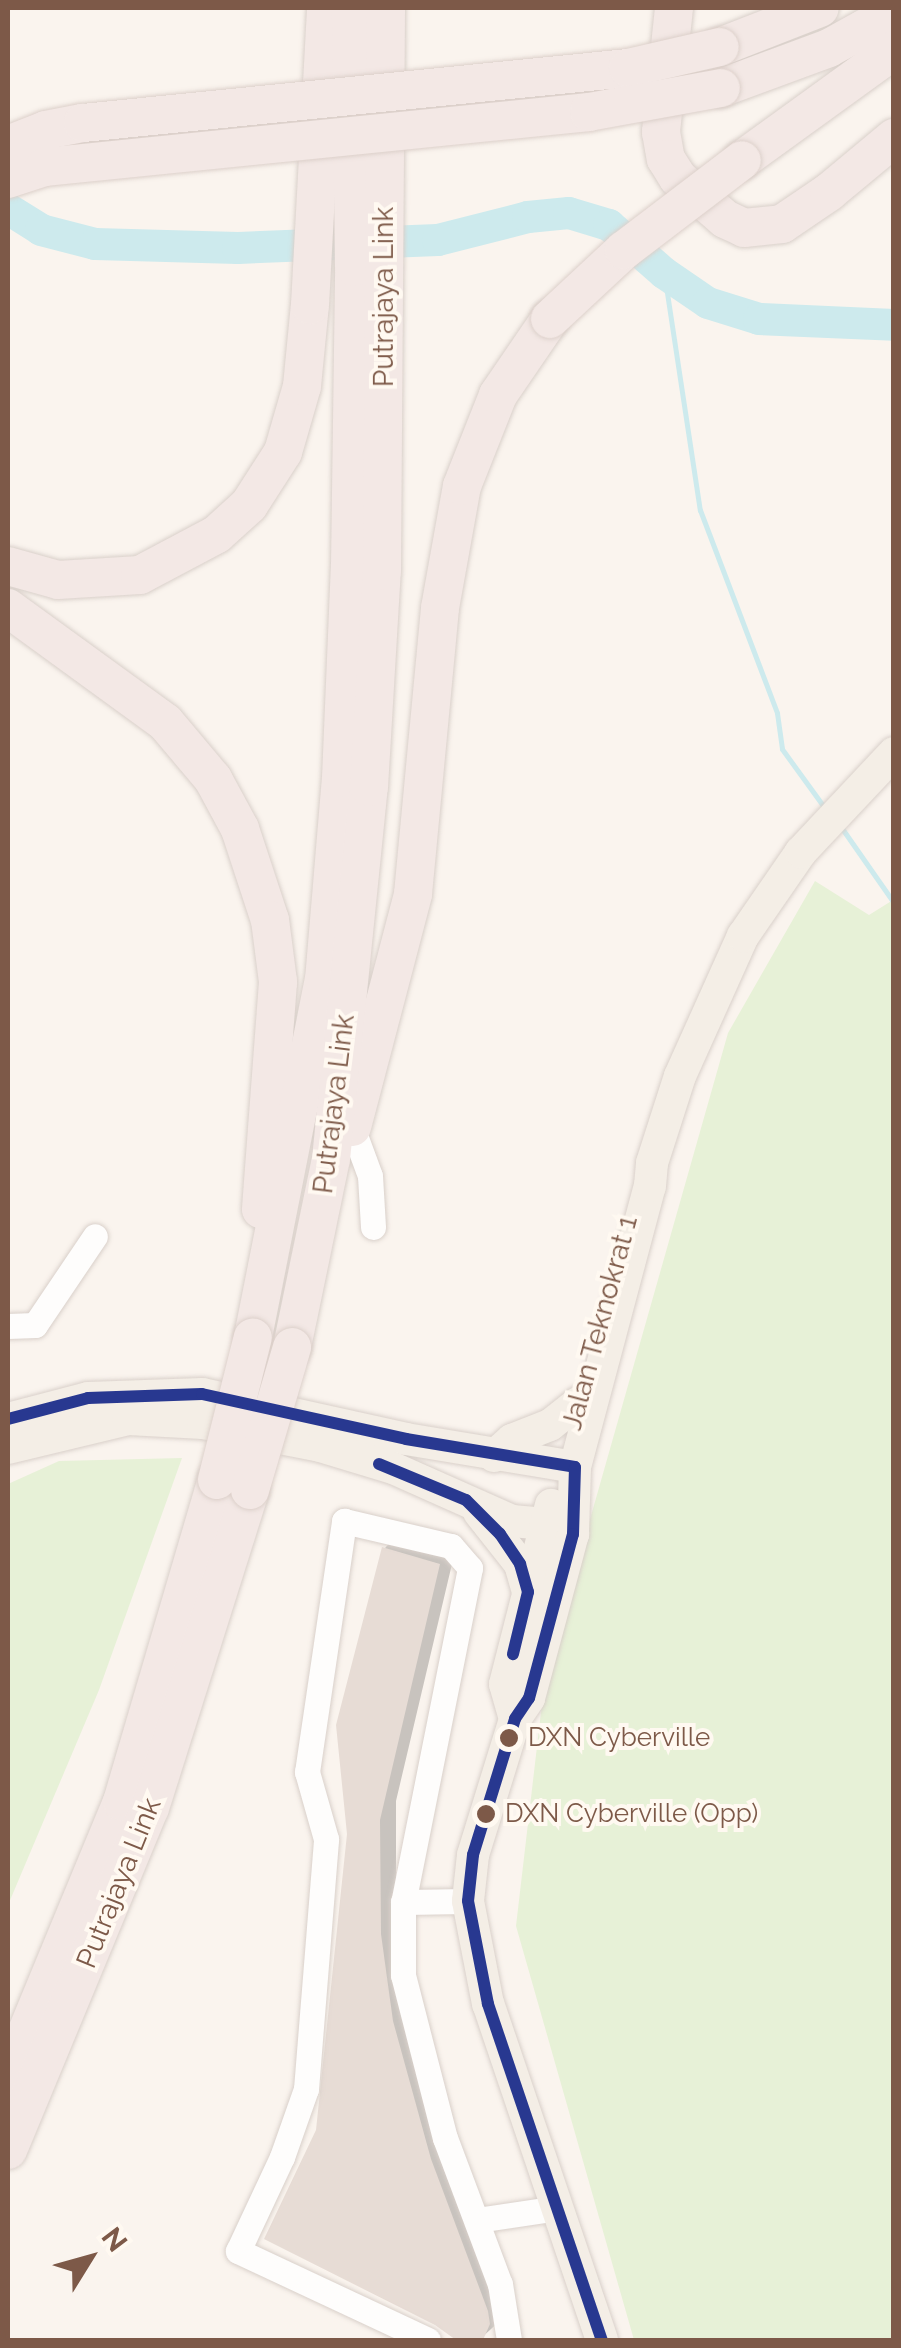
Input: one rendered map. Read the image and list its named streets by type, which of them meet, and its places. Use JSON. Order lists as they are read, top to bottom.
{
  "streets": {
    "highway": ["Putrajaya Link"],
    "main road": ["Jalan Teknokrat 1"]
  },
  "places": ["DXN Cyberville", "DXN Cyberville (Opp)"],
  "north": "top right"
}
